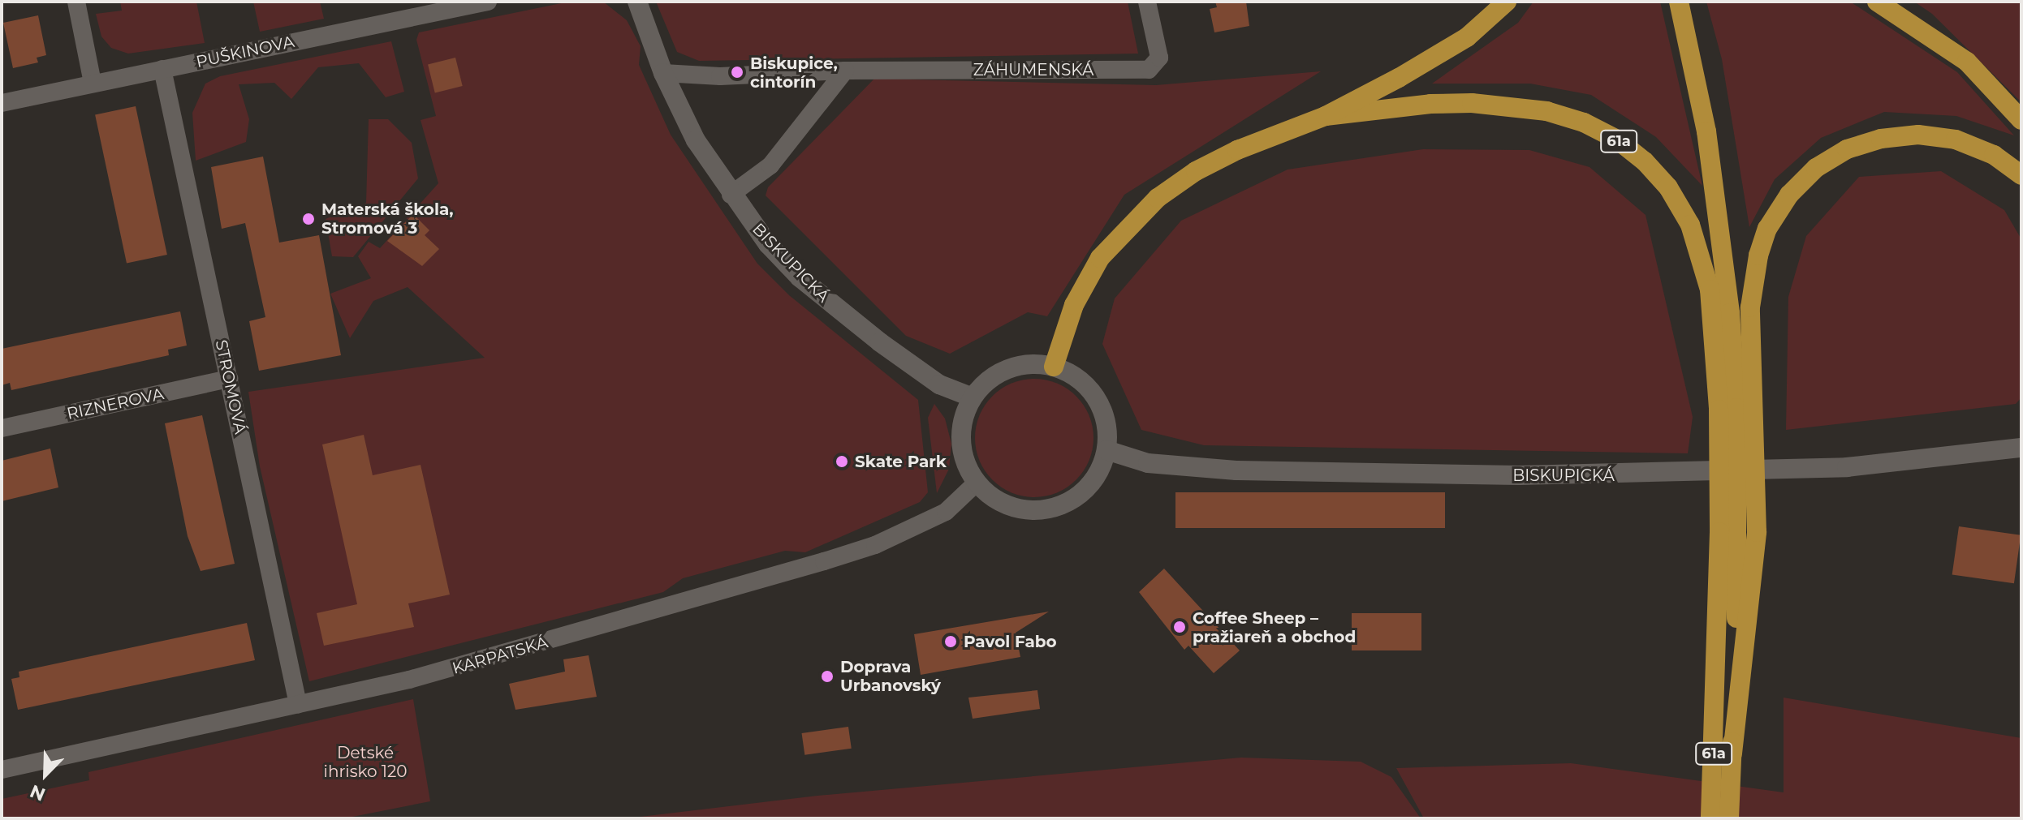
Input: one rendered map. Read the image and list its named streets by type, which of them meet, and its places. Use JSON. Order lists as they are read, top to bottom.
{
  "streets": {
    "main road": ["61a"],
    "street": [
      "PUŠKINOVA",
      "ZÁHUMENSKÁ",
      "BISKUPICKÁ",
      "STROMOVÁ",
      "RIZNEROVA",
      "KARPATSKÁ"
    ]
  },
  "crossings": [
    ["PUŠKINOVA", "STROMOVÁ"],
    ["ZÁHUMENSKÁ", "BISKUPICKÁ"],
    ["61a", "BISKUPICKÁ"],
    ["61a", "KARPATSKÁ"],
    ["BISKUPICKÁ", "KARPATSKÁ"],
    ["STROMOVÁ", "RIZNEROVA"],
    ["STROMOVÁ", "KARPATSKÁ"]
  ],
  "parks": ["Detské ihrisko 120"],
  "places": [
    "Biskupice, cintorín",
    "Materská škola, Stromová 3",
    "Skate Park",
    "Coffee Sheep – pražiareň a obchod",
    "Pavol Fabo",
    "Doprava Urbanovský"
  ],
  "north": "bottom left"
}
